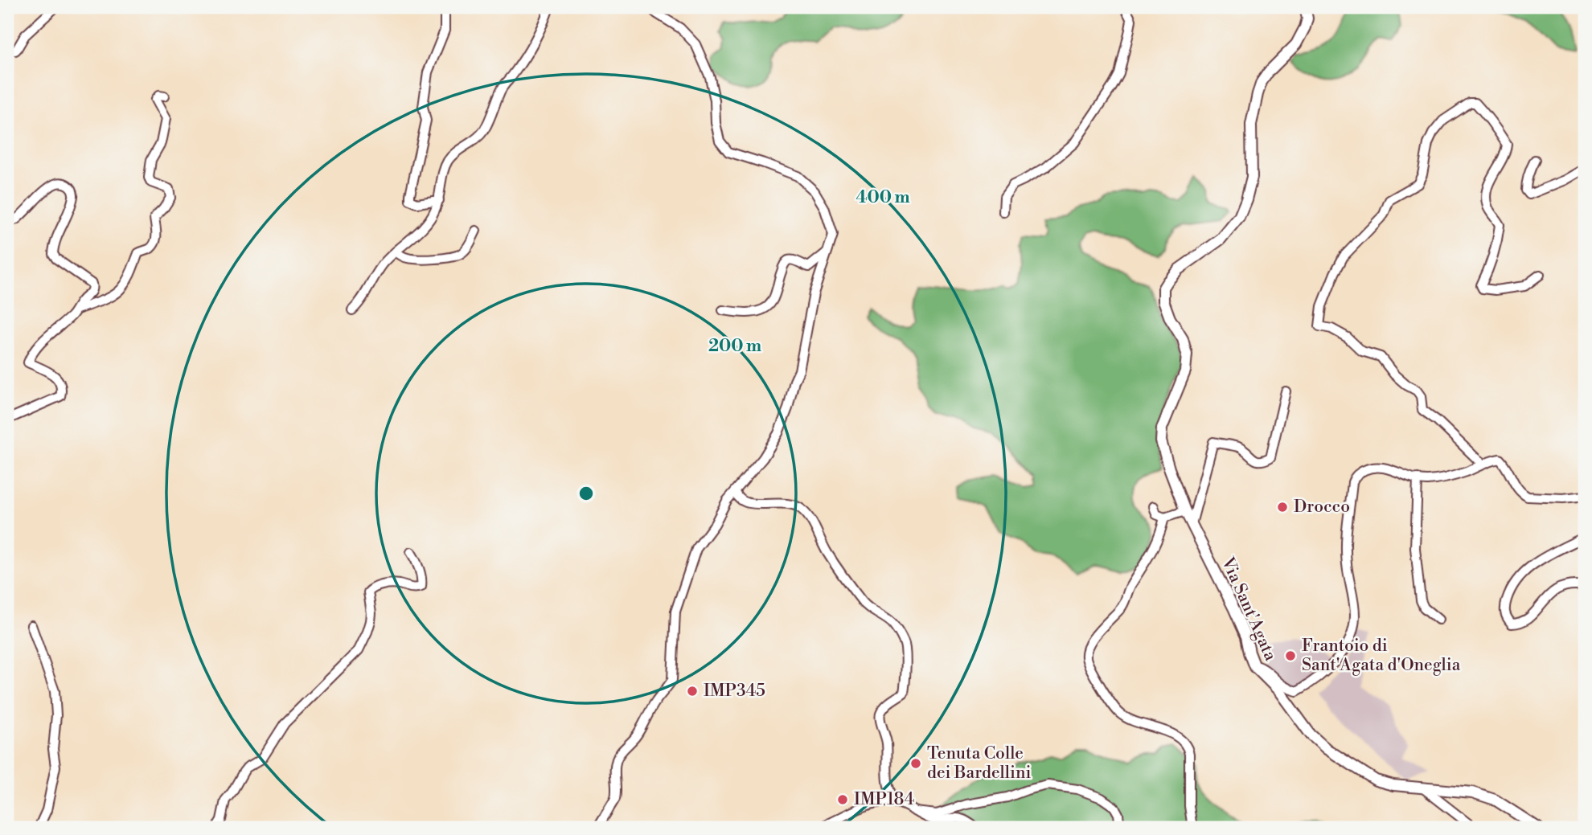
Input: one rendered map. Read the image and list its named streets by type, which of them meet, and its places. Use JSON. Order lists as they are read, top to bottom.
{
  "streets": {
    "street": ["Via Sant'Agata"]
  },
  "places": [
    "Drocco",
    "Frantoio di Sant'Agata d'Oneglia",
    "IMP345",
    "Tenuta Colle dei Bardellini",
    "IMP184"
  ],
  "rings": ["400 m", "200 m"]
}
